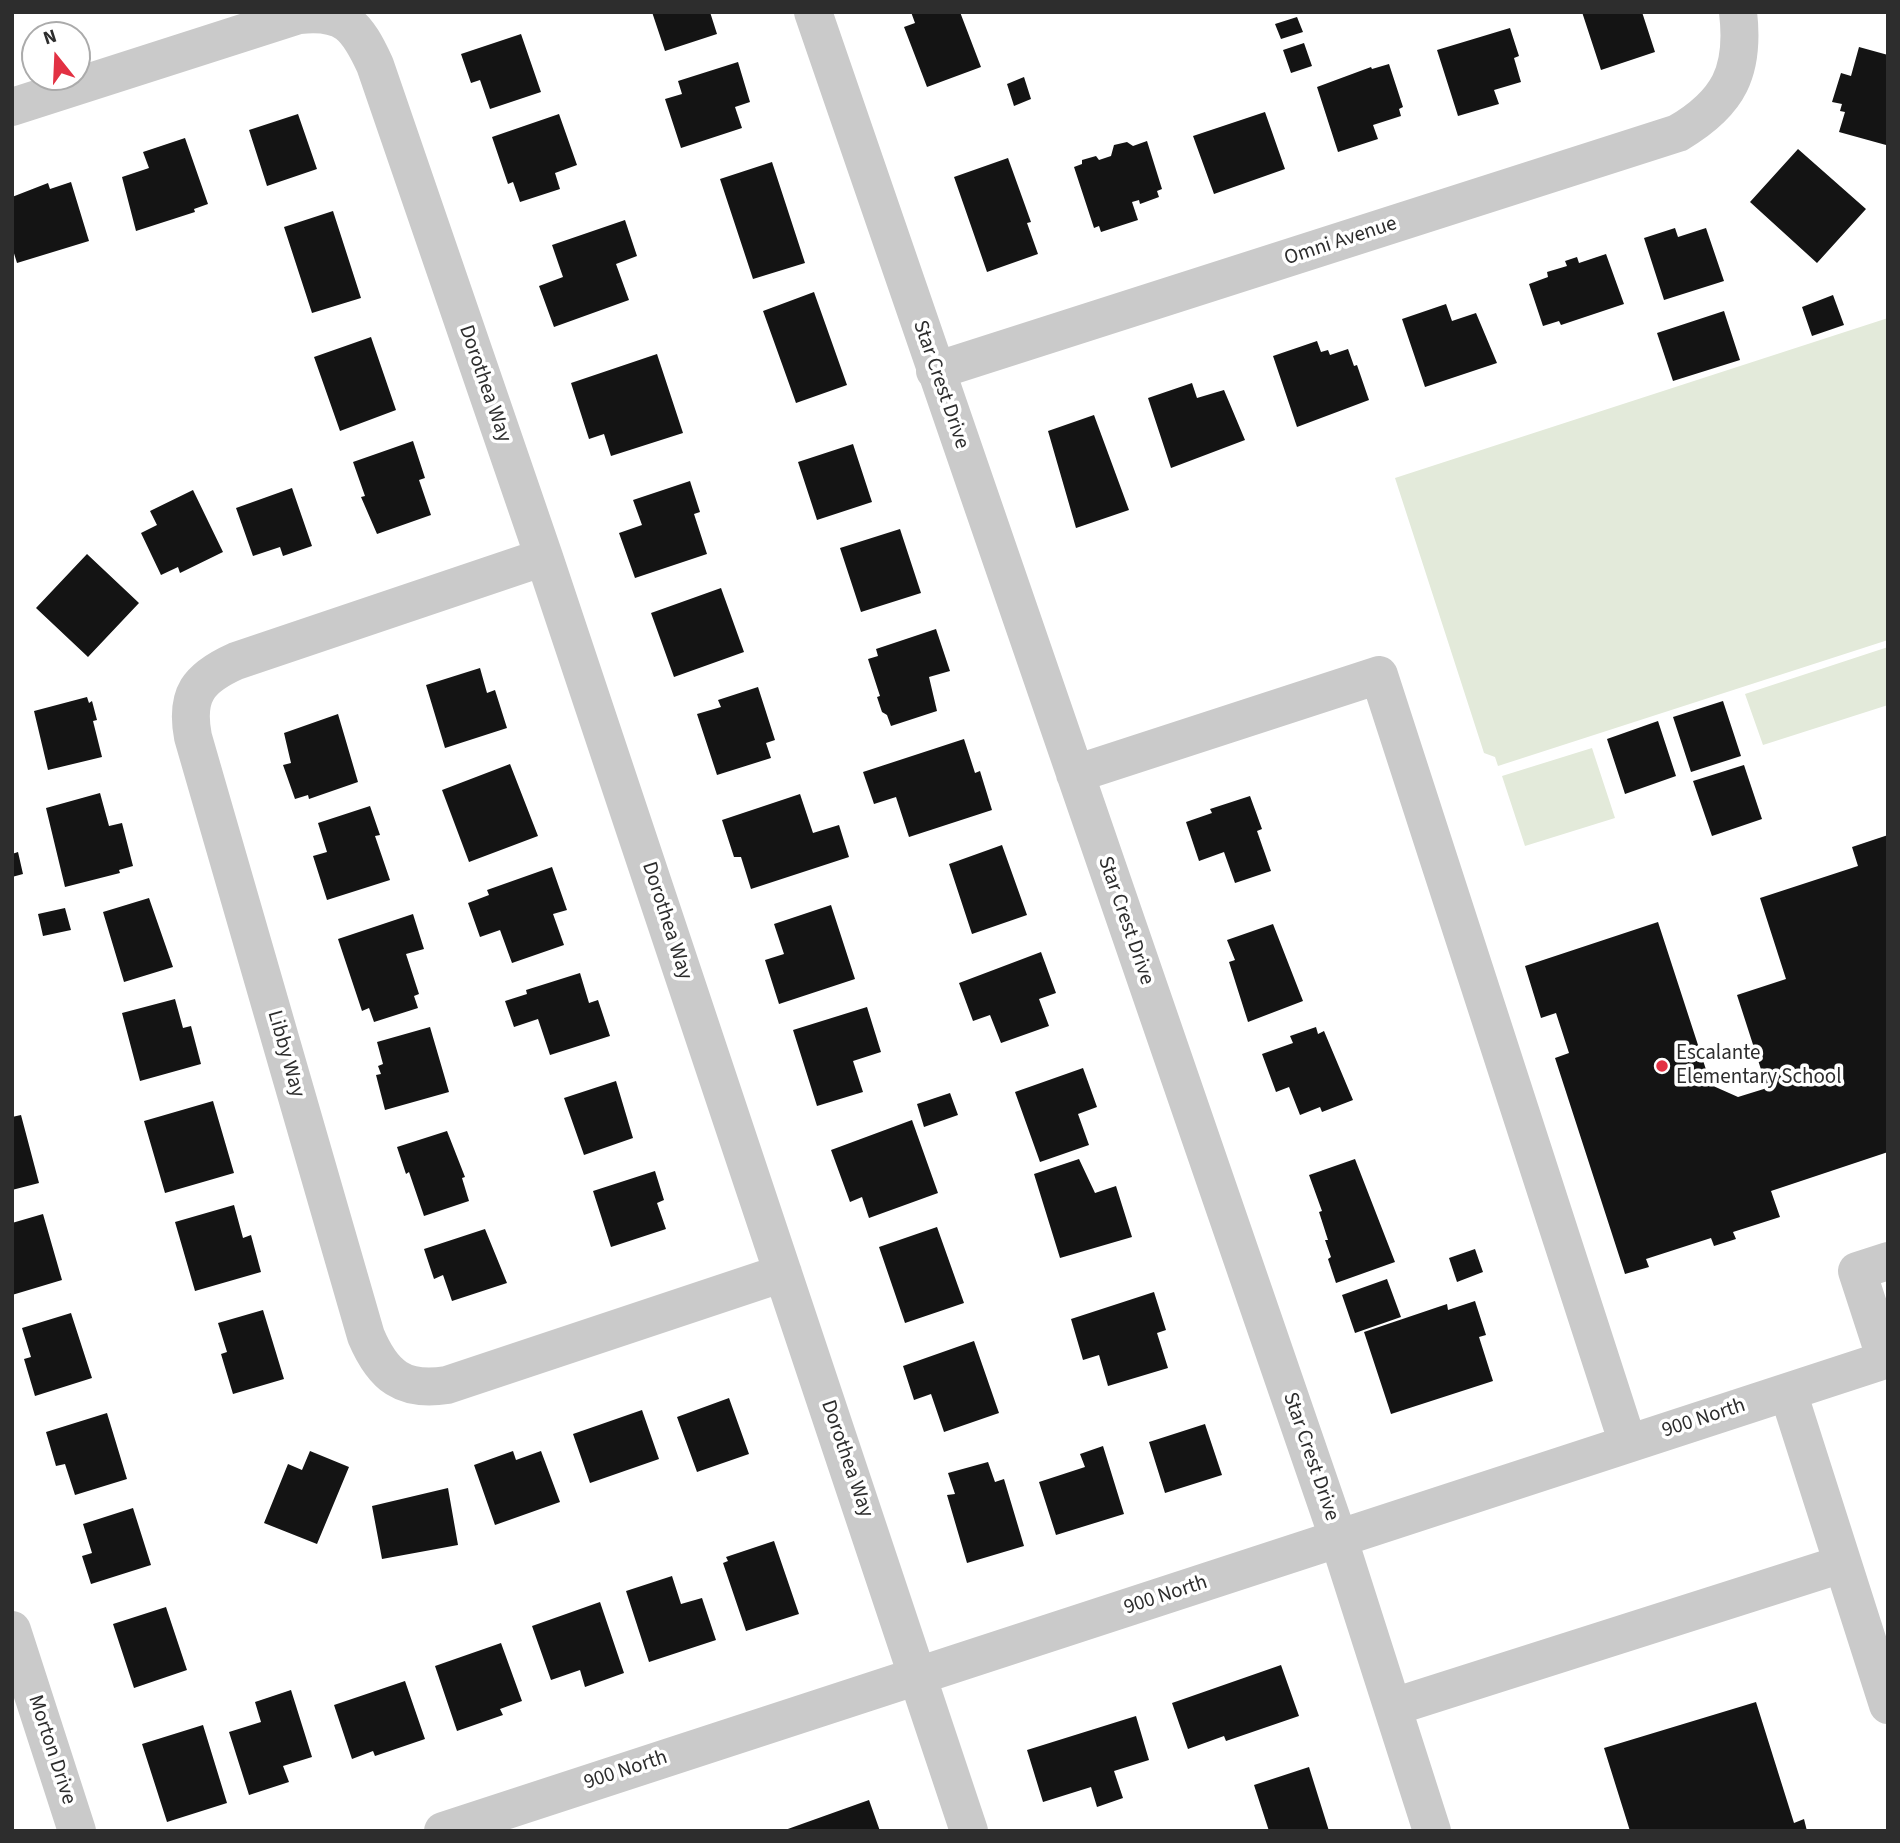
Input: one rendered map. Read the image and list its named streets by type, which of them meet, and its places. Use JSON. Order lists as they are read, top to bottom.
{
  "streets": {
    "street": [
      "Omni Avenue",
      "Dorothea Way",
      "Star Crest Drive",
      "Libby Way",
      "900 North",
      "Morton Drive"
    ]
  },
  "crossings": [
    ["Omni Avenue", "Star Crest Drive"],
    ["Dorothea Way", "Libby Way"],
    ["Dorothea Way", "900 North"],
    ["Star Crest Drive", "900 North"]
  ],
  "places": ["Escalante Elementary School"],
  "north": "top"
}
